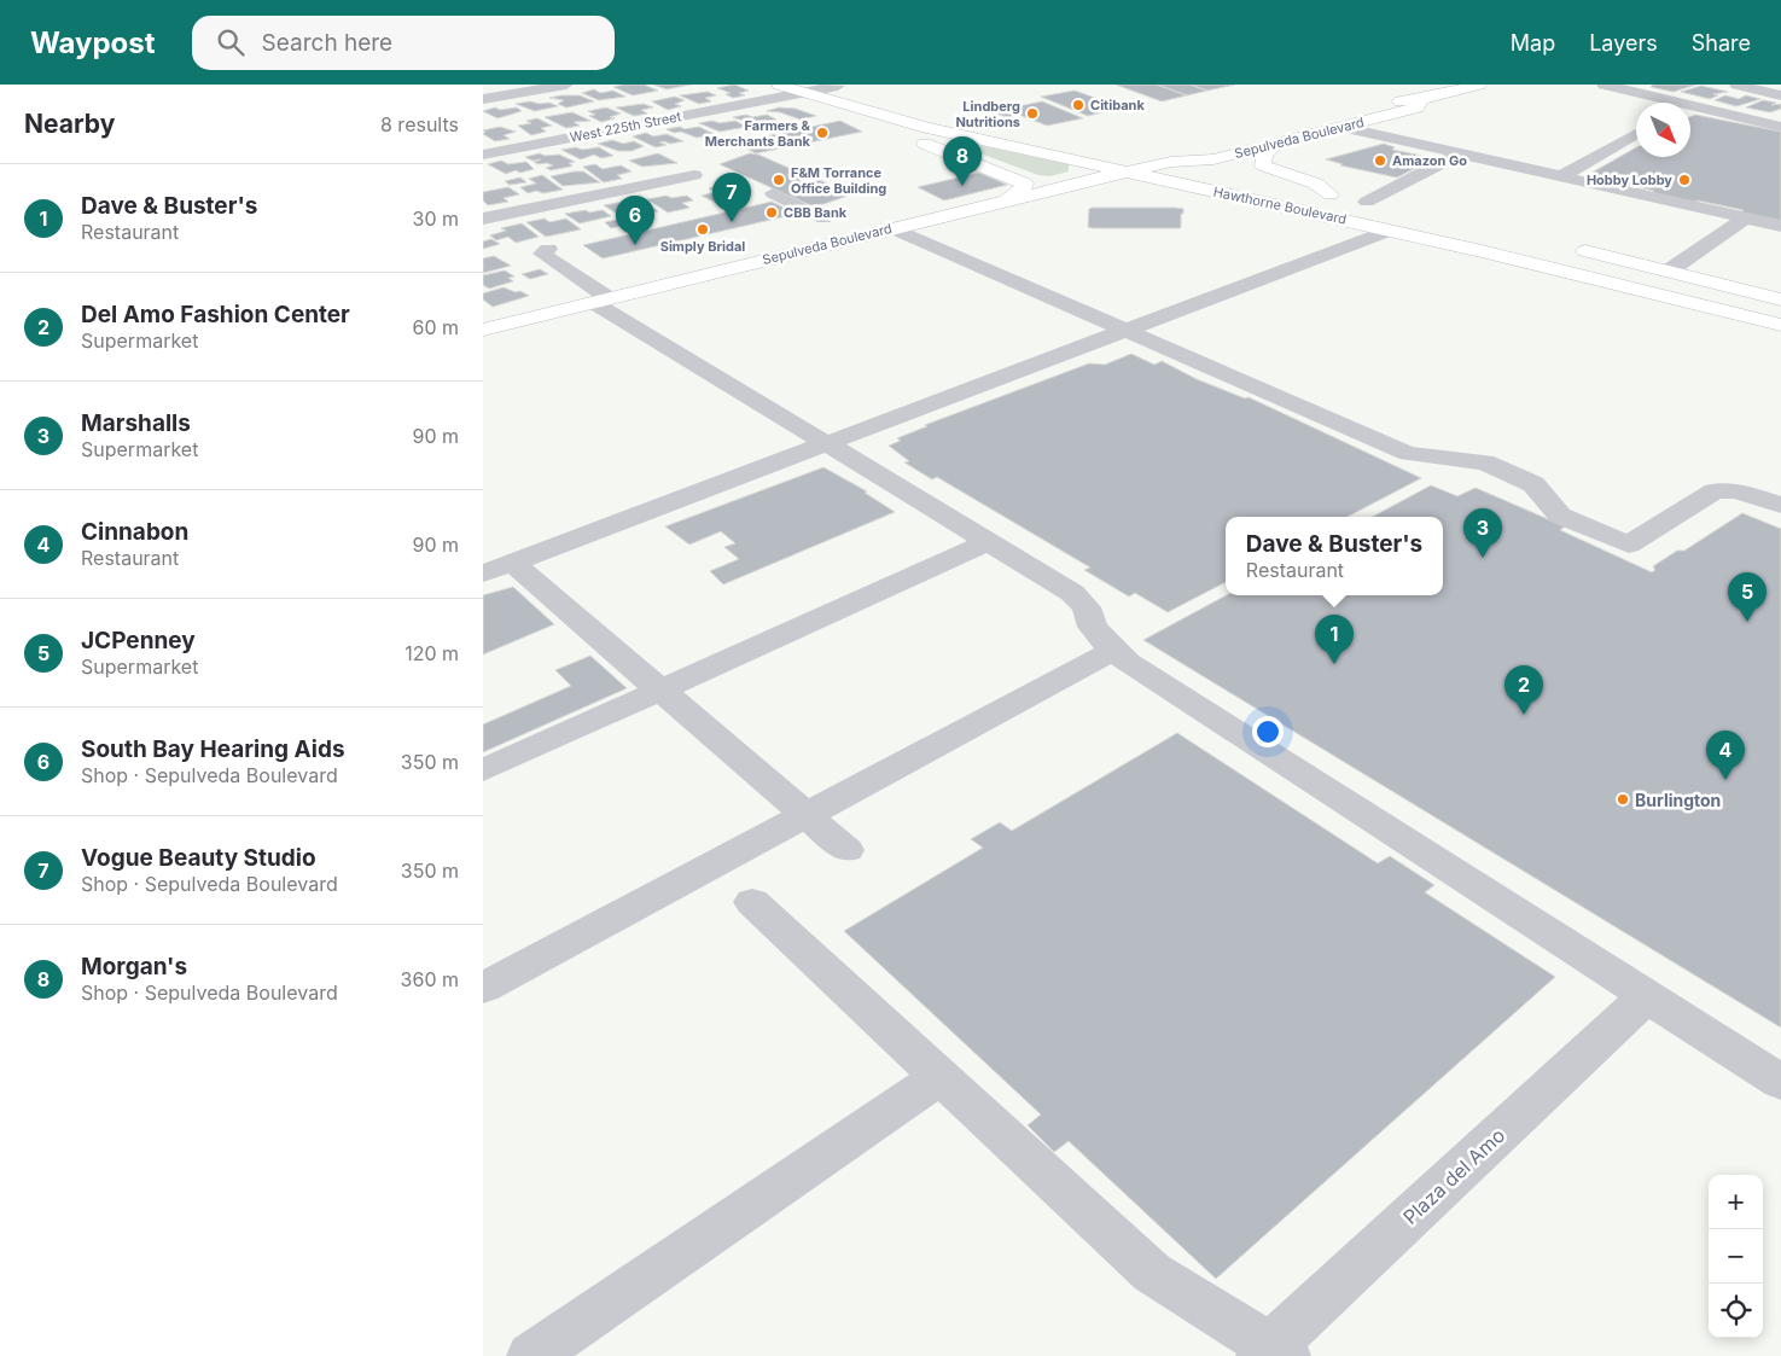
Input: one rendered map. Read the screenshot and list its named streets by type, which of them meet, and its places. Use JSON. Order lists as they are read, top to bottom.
{
  "streets": {
    "main road": ["Sepulveda Boulevard", "Hawthorne Boulevard"],
    "street": ["West 225th Street", "Plaza del Amo"]
  },
  "crossings": [
    ["West 225th Street", "Hawthorne Boulevard"],
    ["Sepulveda Boulevard", "Hawthorne Boulevard"]
  ],
  "places": [
    "Citibank",
    "Lindberg Nutritions",
    "Farmers & Merchants Bank",
    "Amazon Go",
    "F&M Torrance Office Building",
    "Hobby Lobby",
    "CBB Bank",
    "Simply Bridal",
    "Burlington"
  ],
  "north": "bottom right",
  "page": {
    "header": "Waypost",
    "search": "Search here",
    "nav": ["Map", "Layers", "Share"],
    "heading": ["Nearby", "8 results"],
    "pins": [
      "8",
      "7",
      "6",
      "3",
      "5",
      "1",
      "2",
      "4"
    ],
    "list": [
      {
        "mark": "1",
        "name": "Dave & Buster's",
        "note": "Restaurant",
        "value": "30 m"
      },
      {
        "mark": "2",
        "name": "Del Amo Fashion Center",
        "note": "Supermarket",
        "value": "60 m"
      },
      {
        "mark": "3",
        "name": "Marshalls",
        "note": "Supermarket",
        "value": "90 m"
      },
      {
        "mark": "4",
        "name": "Cinnabon",
        "note": "Restaurant",
        "value": "90 m"
      },
      {
        "mark": "5",
        "name": "JCPenney",
        "note": "Supermarket",
        "value": "120 m"
      },
      {
        "mark": "6",
        "name": "South Bay Hearing Aids",
        "note": "Shop · Sepulveda Boulevard",
        "value": "350 m"
      },
      {
        "mark": "7",
        "name": "Vogue Beauty Studio",
        "note": "Shop · Sepulveda Boulevard",
        "value": "350 m"
      },
      {
        "mark": "8",
        "name": "Morgan's",
        "note": "Shop · Sepulveda Boulevard",
        "value": "360 m"
      }
    ],
    "popup": ["Dave & Buster's", "Restaurant"],
    "map_buttons": ["+", "−"]
  }
}
